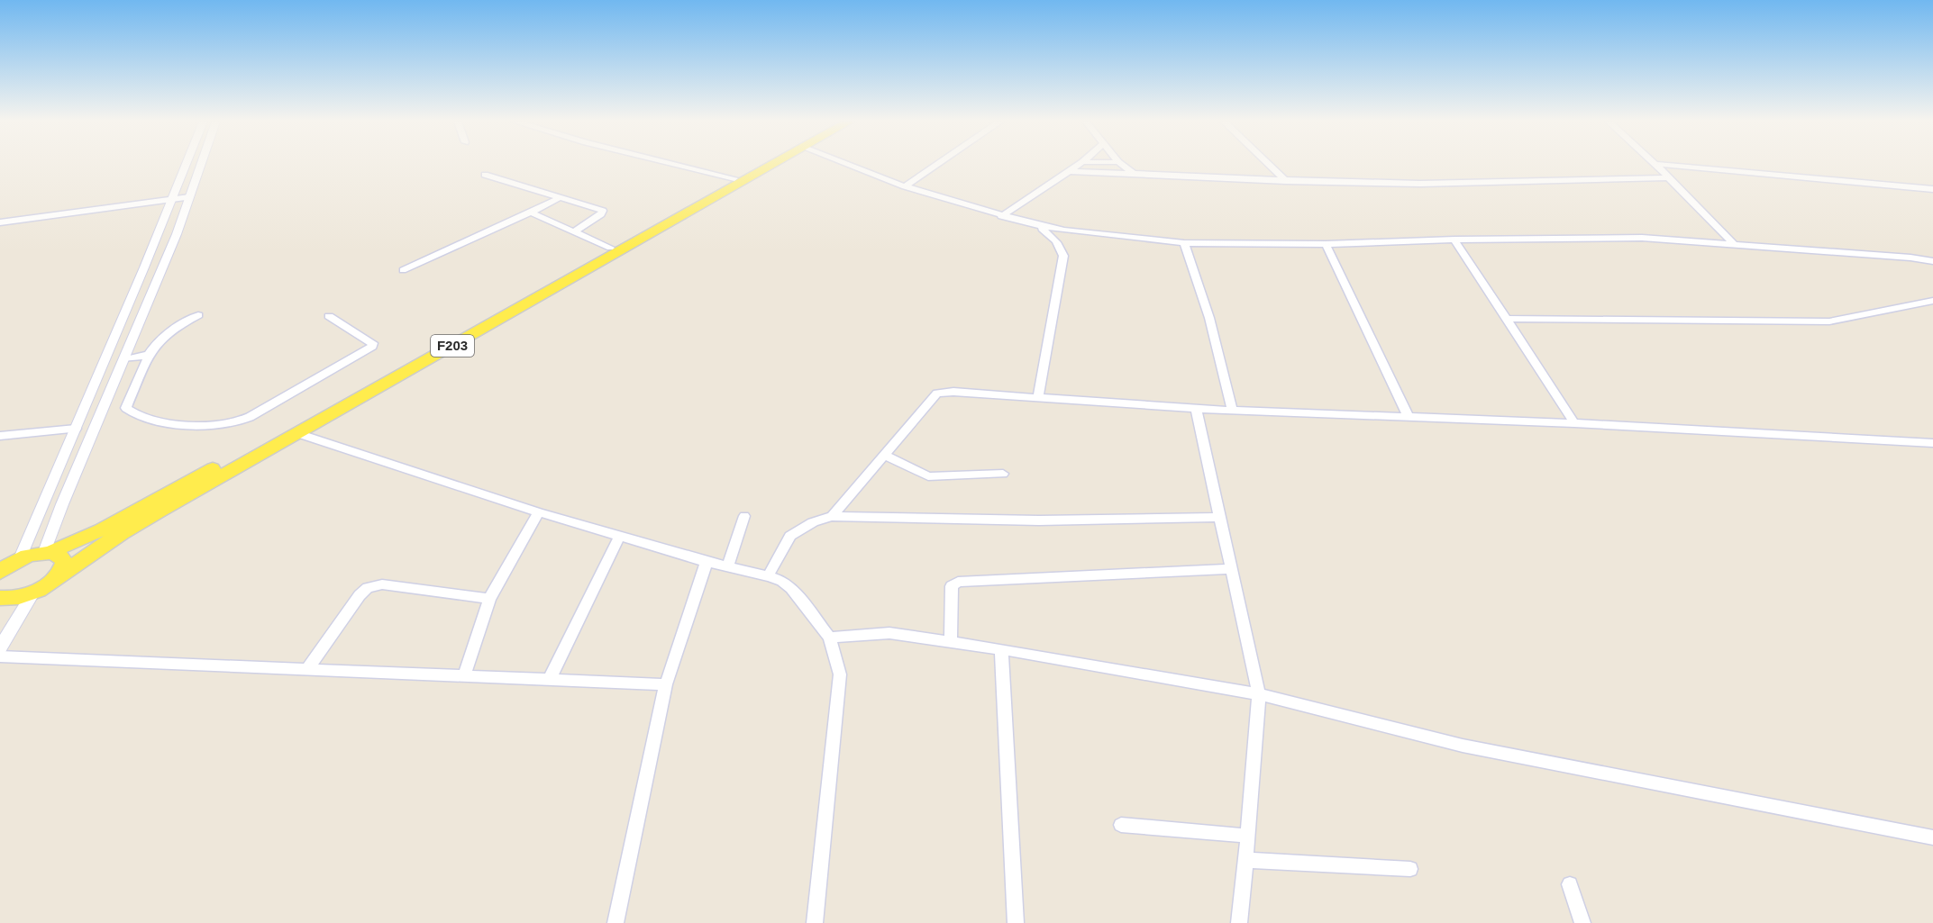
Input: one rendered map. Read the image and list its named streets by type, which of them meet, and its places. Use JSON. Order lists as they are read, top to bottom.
{
  "streets": {
    "main road": ["F203"]
  }
}
